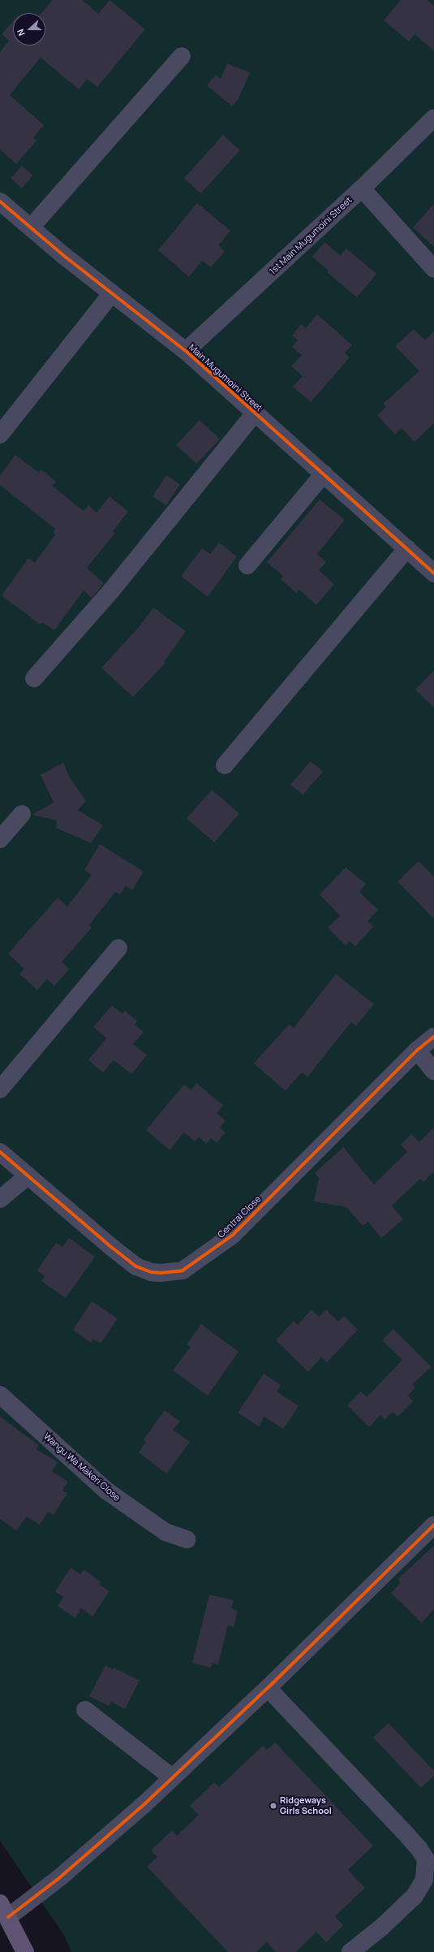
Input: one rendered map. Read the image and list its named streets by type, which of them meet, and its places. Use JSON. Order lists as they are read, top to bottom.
{
  "streets": {
    "street": [
      "1st Main Mugumoini Street",
      "Main Mugumoini Street",
      "Central Close",
      "Wangu Wa Makeri Close"
    ]
  },
  "crossings": [
    ["1st Main Mugumoini Street", "Main Mugumoini Street"]
  ],
  "places": ["Ridgeways Girls School"],
  "north": "left"
}
